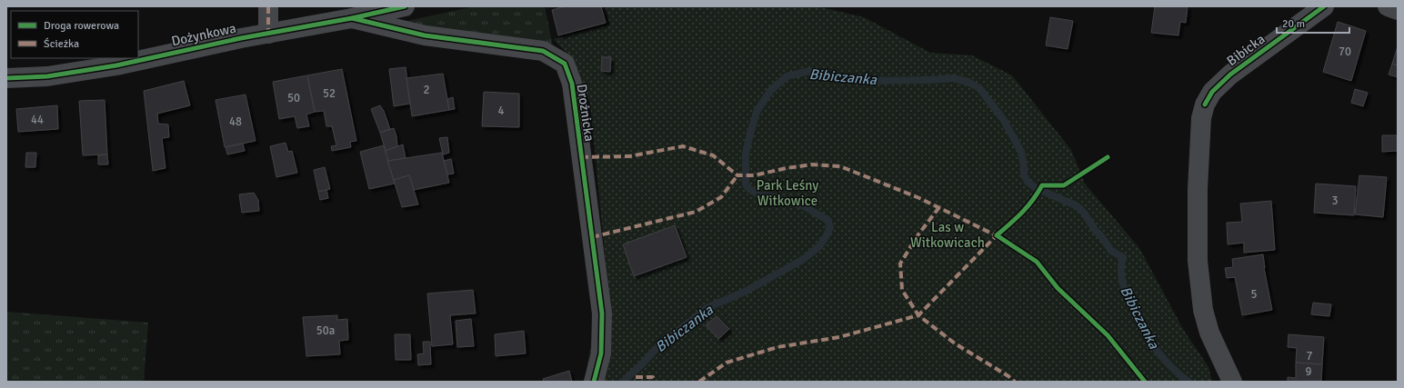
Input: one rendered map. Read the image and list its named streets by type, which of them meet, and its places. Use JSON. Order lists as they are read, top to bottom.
{
  "streets": {
    "street": ["Dożynkowa", "Bibicka", "Drożnicka"]
  },
  "crossings": [
    ["Dożynkowa", "Drożnicka"]
  ],
  "water": ["Bibiczanka"],
  "parks": ["Park Leśny Witkowice", "Las w Witkowicach"],
  "house_numbers": [
    "70",
    "2",
    "52",
    "50",
    "4",
    "44",
    "48",
    "3",
    "5",
    "50a",
    "7",
    "9"
  ],
  "legend": ["Droga rowerowa", "Ścieżka"],
  "scale_bar": "20 m"
}
